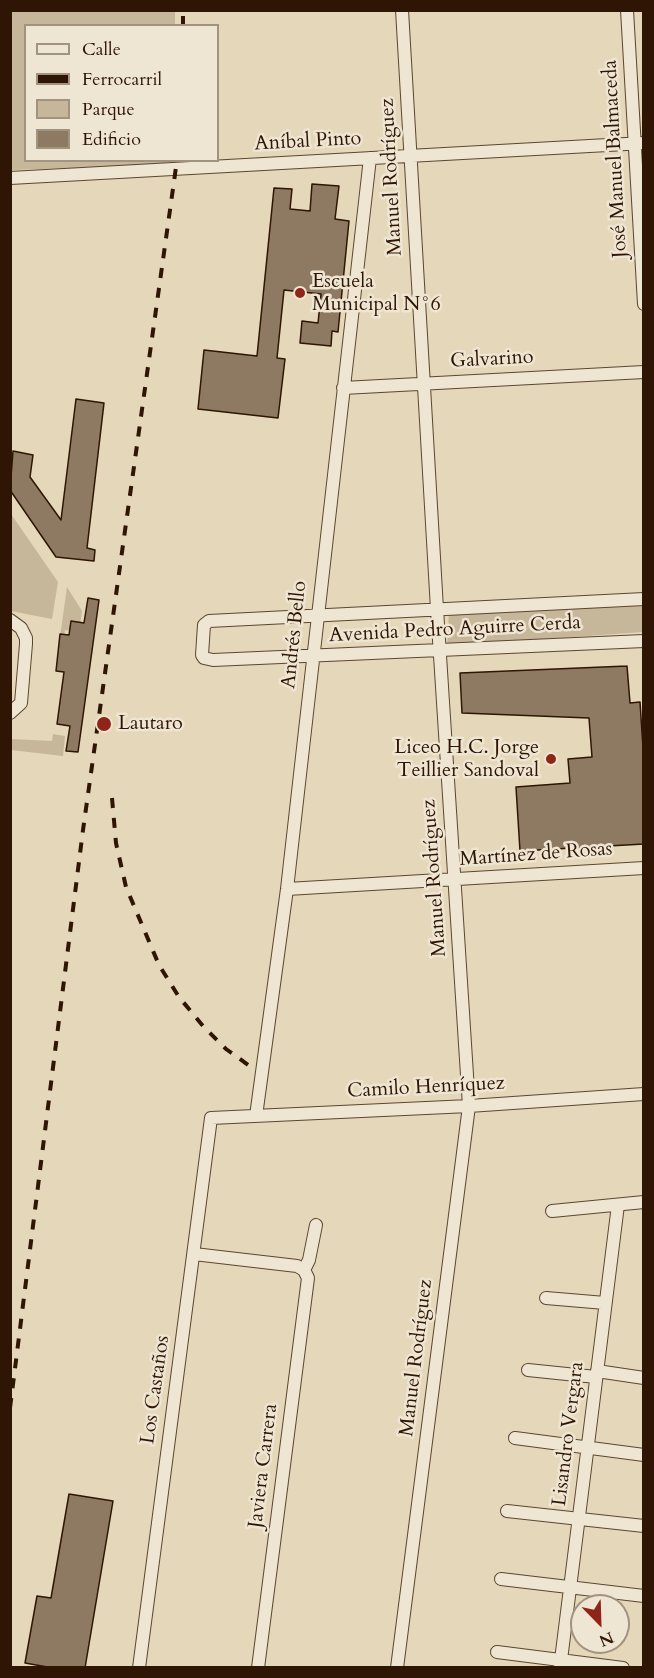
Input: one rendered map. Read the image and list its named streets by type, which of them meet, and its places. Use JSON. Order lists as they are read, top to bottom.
{
  "streets": {
    "street": [
      "Aníbal Pinto",
      "José Manuel Balmaceda",
      "Manuel Rodríguez",
      "Galvarino",
      "Avenida Pedro Aguirre Cerda",
      "Andrés Bello",
      "Martínez de Rosas",
      "Camilo Henríquez",
      "Los Castaños",
      "Lisandro Vergara",
      "Javiera Carrera"
    ]
  },
  "crossings": [
    ["Aníbal Pinto", "José Manuel Balmaceda"],
    ["Aníbal Pinto", "Manuel Rodríguez"],
    ["Aníbal Pinto", "Andrés Bello"],
    ["Manuel Rodríguez", "Galvarino"],
    ["Manuel Rodríguez", "Avenida Pedro Aguirre Cerda"],
    ["Manuel Rodríguez", "Martínez de Rosas"],
    ["Manuel Rodríguez", "Camilo Henríquez"],
    ["Galvarino", "Andrés Bello"],
    ["Avenida Pedro Aguirre Cerda", "Andrés Bello"],
    ["Andrés Bello", "Martínez de Rosas"],
    ["Andrés Bello", "Camilo Henríquez"],
    ["Camilo Henríquez", "Los Castaños"]
  ],
  "places": ["Escuela Municipal N°6", "Lautaro", "Liceo H.C. Jorge Teillier Sandoval"],
  "legend": [
    "Calle",
    "Ferrocarril",
    "Parque",
    "Edificio"
  ],
  "north": "bottom right"
}
